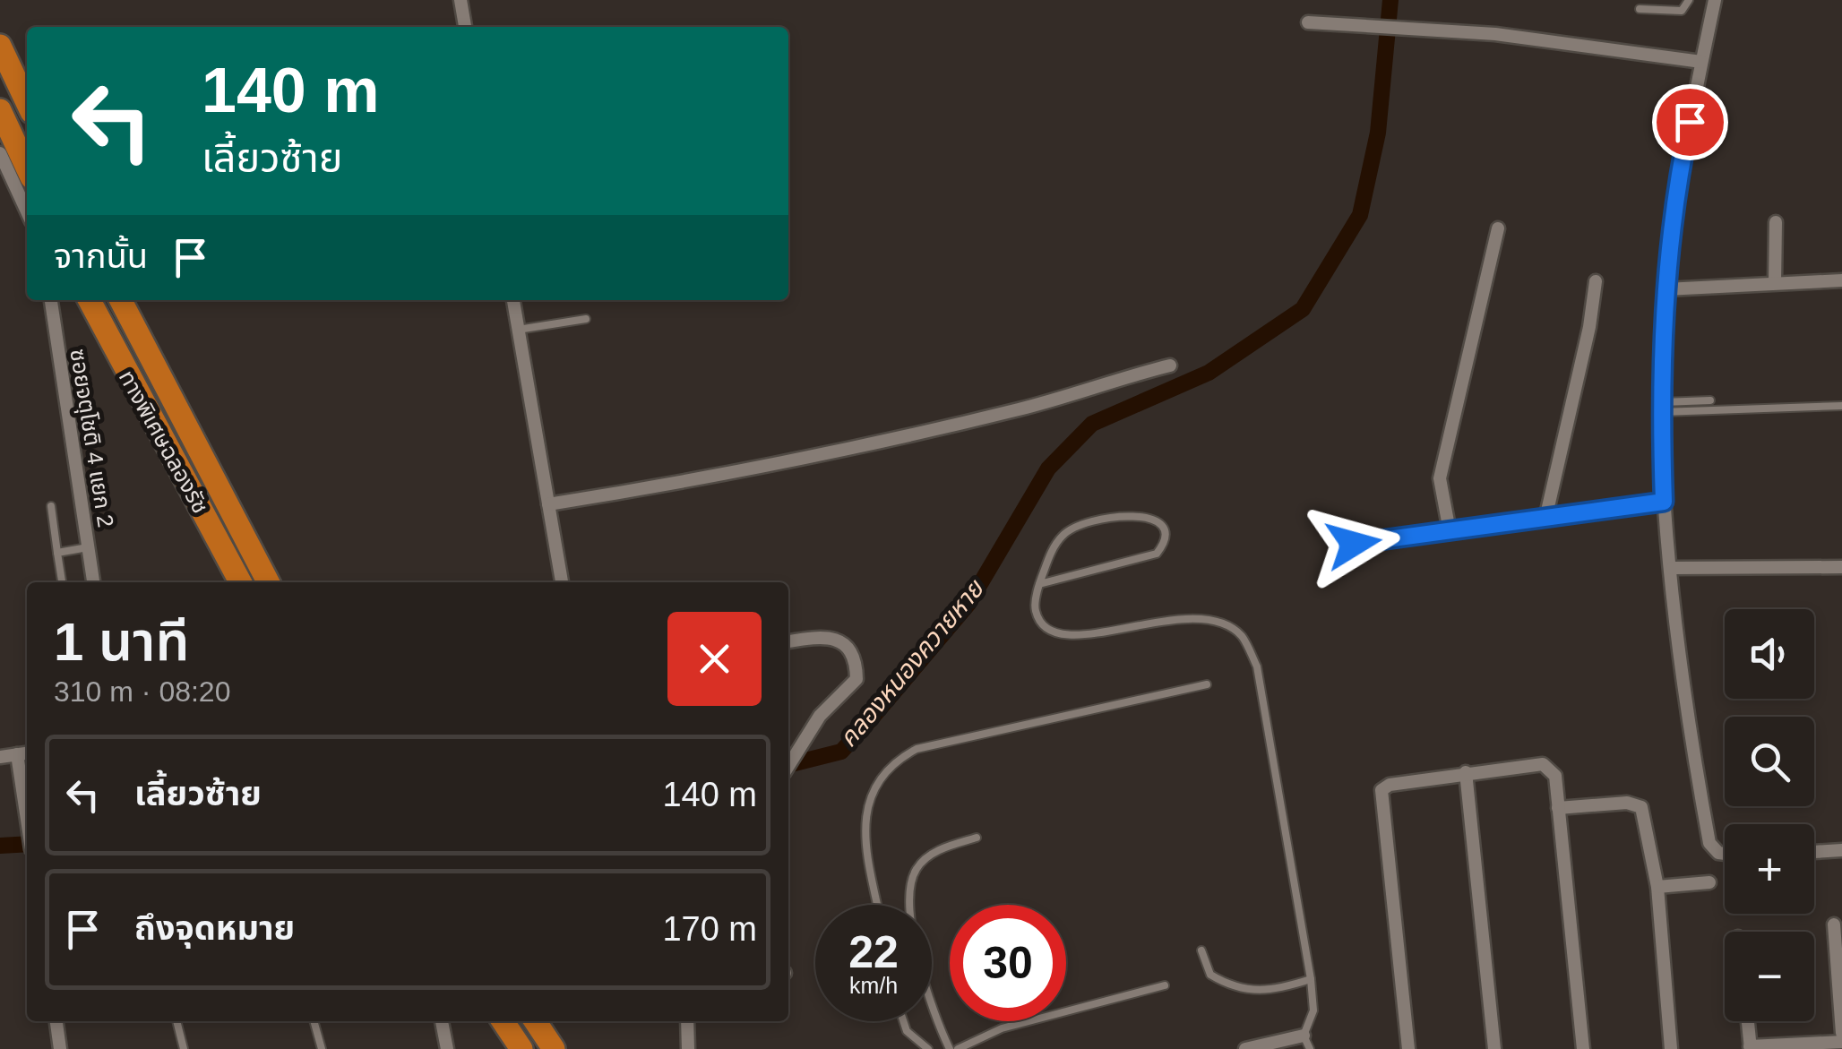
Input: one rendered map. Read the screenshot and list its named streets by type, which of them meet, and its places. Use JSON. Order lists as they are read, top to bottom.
{
  "streets": {
    "highway": ["ทางพิเศษฉลองรัช"],
    "street": ["ซอยจตุโชติ 4 แยก 2"]
  },
  "water": ["คลองหนองควายหาย"],
  "page": {
    "turn": ["140 m", "เลี้ยวซ้าย"],
    "then": "จากนั้น",
    "heading": ["1 นาที", "310 m · 08:20"],
    "map_buttons": ["+", "−"],
    "list": [
      {
        "name": "เลี้ยวซ้าย",
        "value": "140 m"
      },
      {
        "name": "ถึงจุดหมาย",
        "value": "170 m"
      }
    ],
    "speed": "22 km/h",
    "limit": "30"
  }
}
